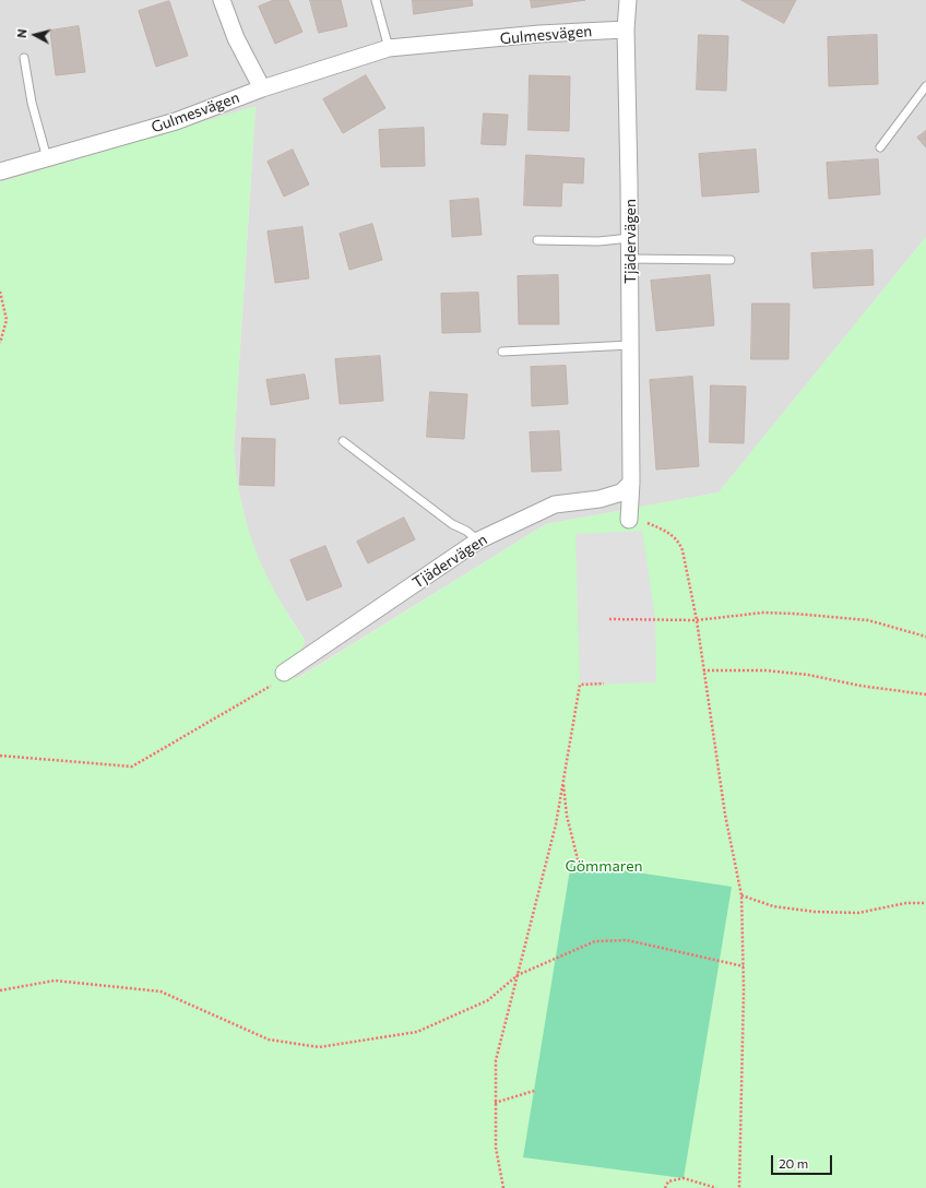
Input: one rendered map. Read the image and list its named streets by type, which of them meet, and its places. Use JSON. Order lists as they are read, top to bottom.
{
  "streets": {
    "street": ["Gulmesvägen", "Tjädervägen"]
  },
  "crossings": [
    ["Gulmesvägen", "Tjädervägen"]
  ],
  "parks": ["Gömmaren"],
  "scale_bar": "20 m",
  "north": "left"
}
